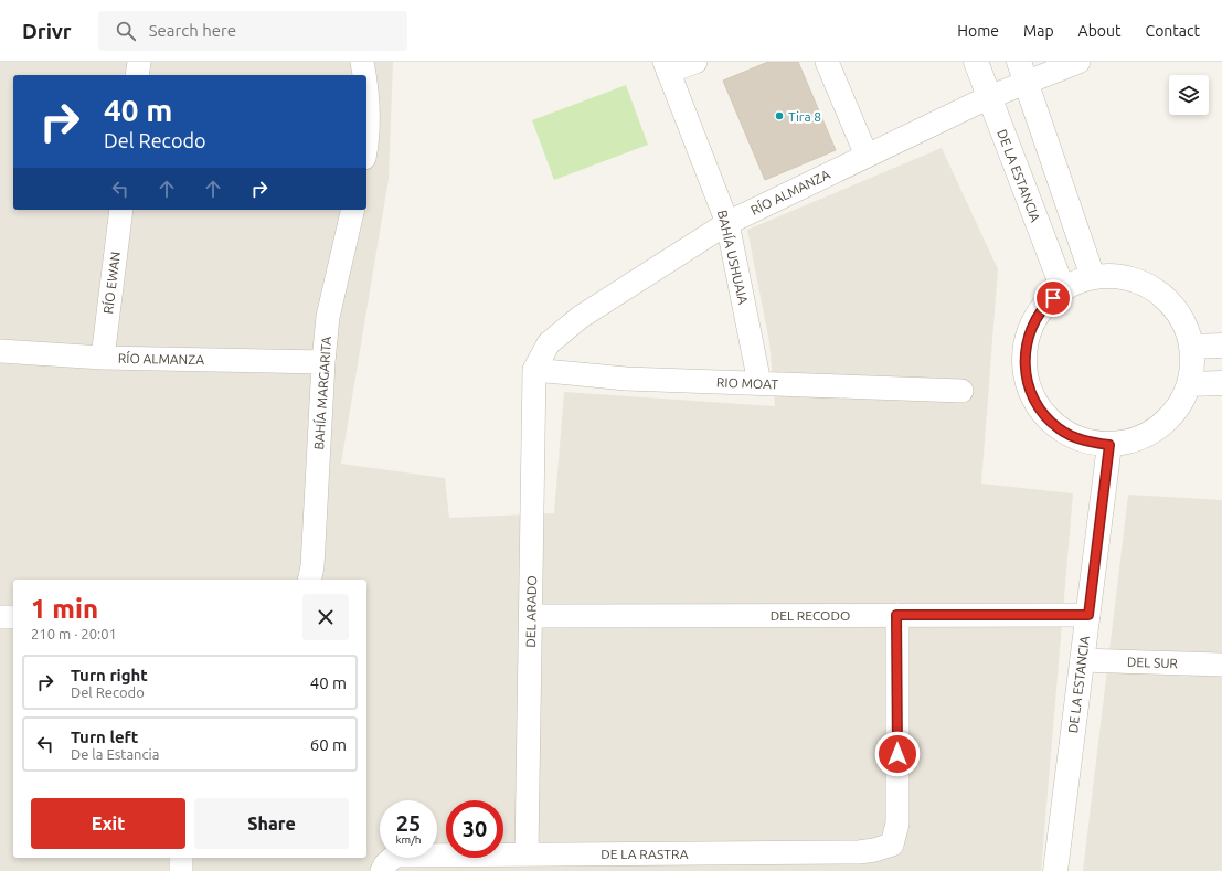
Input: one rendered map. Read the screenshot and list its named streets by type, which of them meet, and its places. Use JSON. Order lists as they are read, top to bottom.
{
  "streets": {
    "street": [
      "DE LA ESTANCIA",
      "RÍO ALMANZA",
      "BAHÍA USHUAIA",
      "RÍO EWAN",
      "RIO MOAT",
      "BAHÍA MARGARITA",
      "DEL ARADO",
      "DEL RECODO",
      "DEL SUR",
      "DE LA RASTRA"
    ]
  },
  "crossings": [
    ["DE LA ESTANCIA", "RÍO ALMANZA"],
    ["DE LA ESTANCIA", "DEL RECODO"],
    ["DE LA ESTANCIA", "DEL SUR"],
    ["RÍO ALMANZA", "BAHÍA USHUAIA"],
    ["RÍO ALMANZA", "RÍO EWAN"],
    ["RÍO ALMANZA", "RIO MOAT"],
    ["RÍO ALMANZA", "BAHÍA MARGARITA"],
    ["RÍO ALMANZA", "DEL ARADO"],
    ["BAHÍA USHUAIA", "RIO MOAT"],
    ["RIO MOAT", "DEL ARADO"],
    ["DEL ARADO", "DEL RECODO"],
    ["DEL ARADO", "DE LA RASTRA"],
    ["DEL RECODO", "DE LA RASTRA"]
  ],
  "places": ["Tira 8"],
  "page": {
    "header": "Drivr",
    "search": "Search here",
    "nav": [
      "Home",
      "Map",
      "About",
      "Contact"
    ],
    "turn": ["40 m", "Del Recodo"],
    "heading": ["1 min", "210 m · 20:01"],
    "list": [
      {
        "name": "Turn right",
        "note": "Del Recodo",
        "value": "40 m"
      },
      {
        "name": "Turn left",
        "note": "De la Estancia",
        "value": "60 m"
      }
    ],
    "buttons": ["Exit", "Share"],
    "speed": "25 km/h",
    "limit": "30"
  }
}
